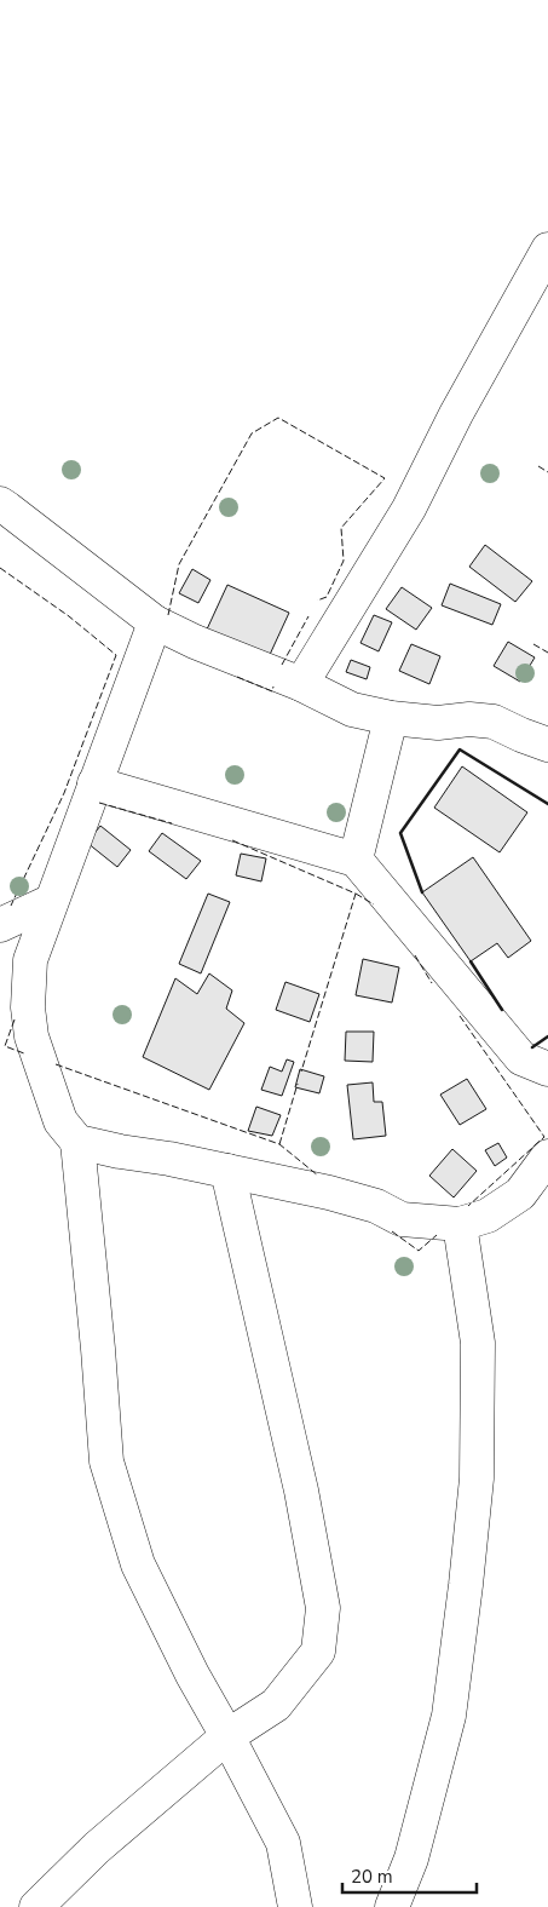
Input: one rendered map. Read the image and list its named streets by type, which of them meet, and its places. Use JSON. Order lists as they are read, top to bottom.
{
  "scale_bar": "20 m"
}
